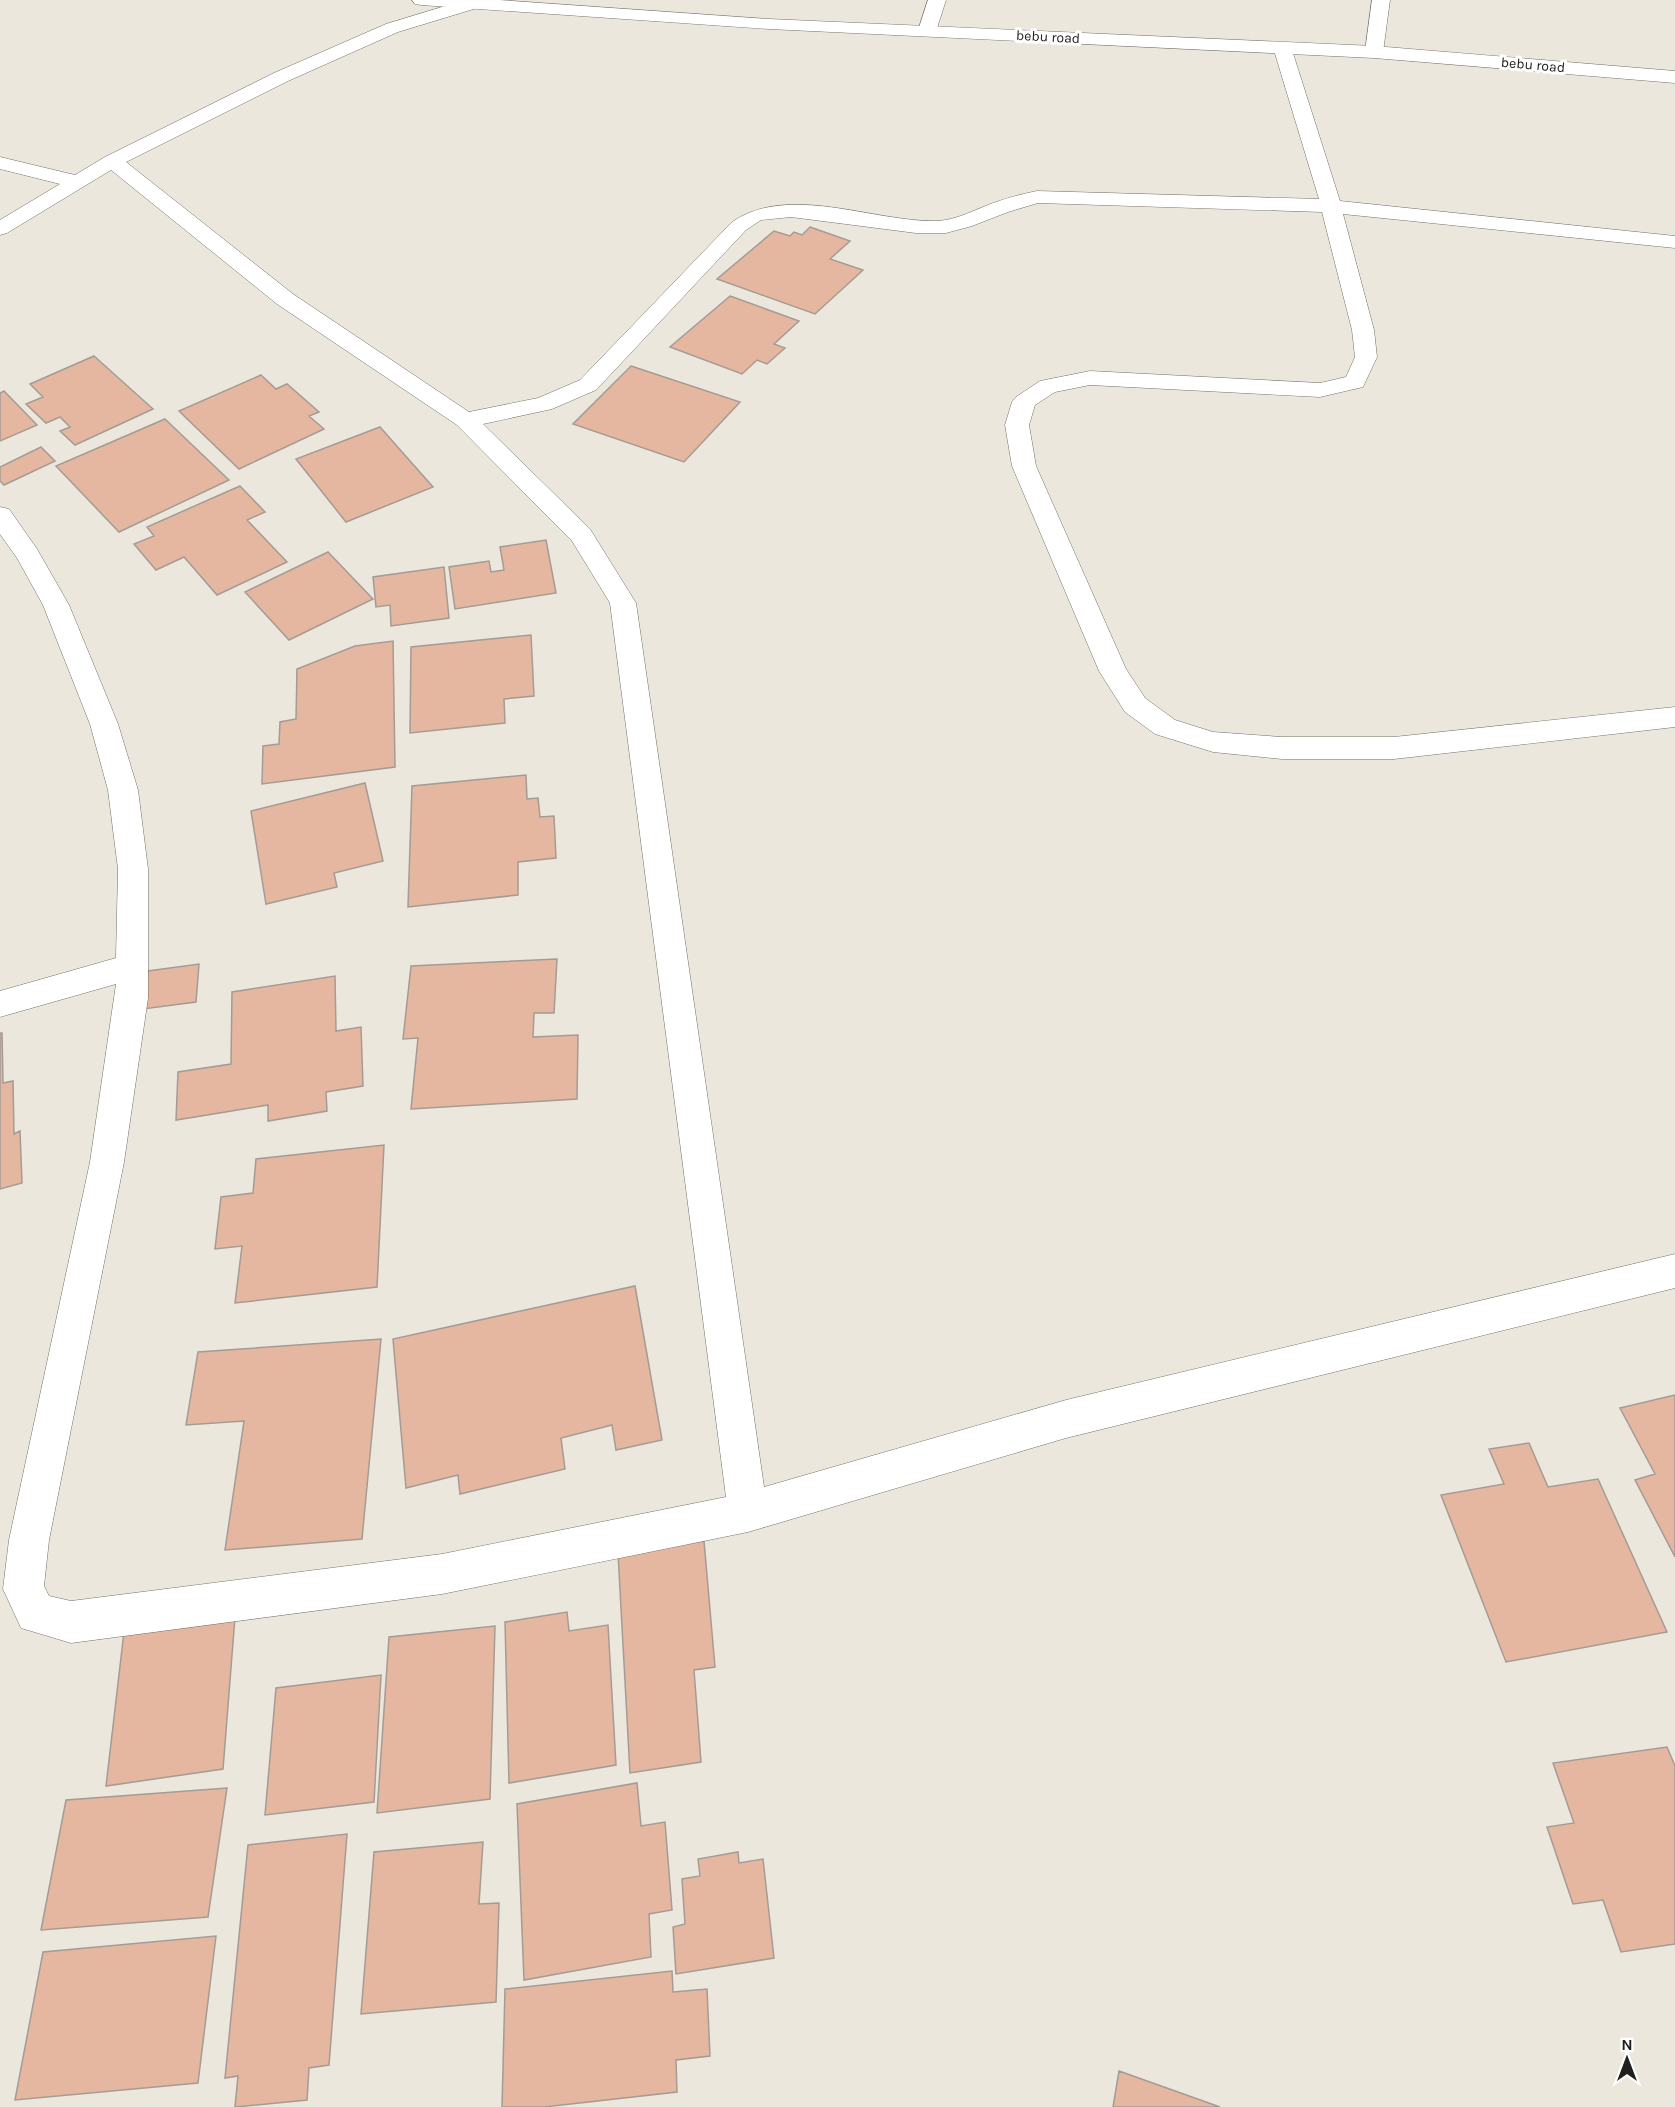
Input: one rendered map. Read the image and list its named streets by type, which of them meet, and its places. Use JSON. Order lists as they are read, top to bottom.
{
  "streets": {
    "street": ["bebu road"]
  },
  "north": "top"
}
